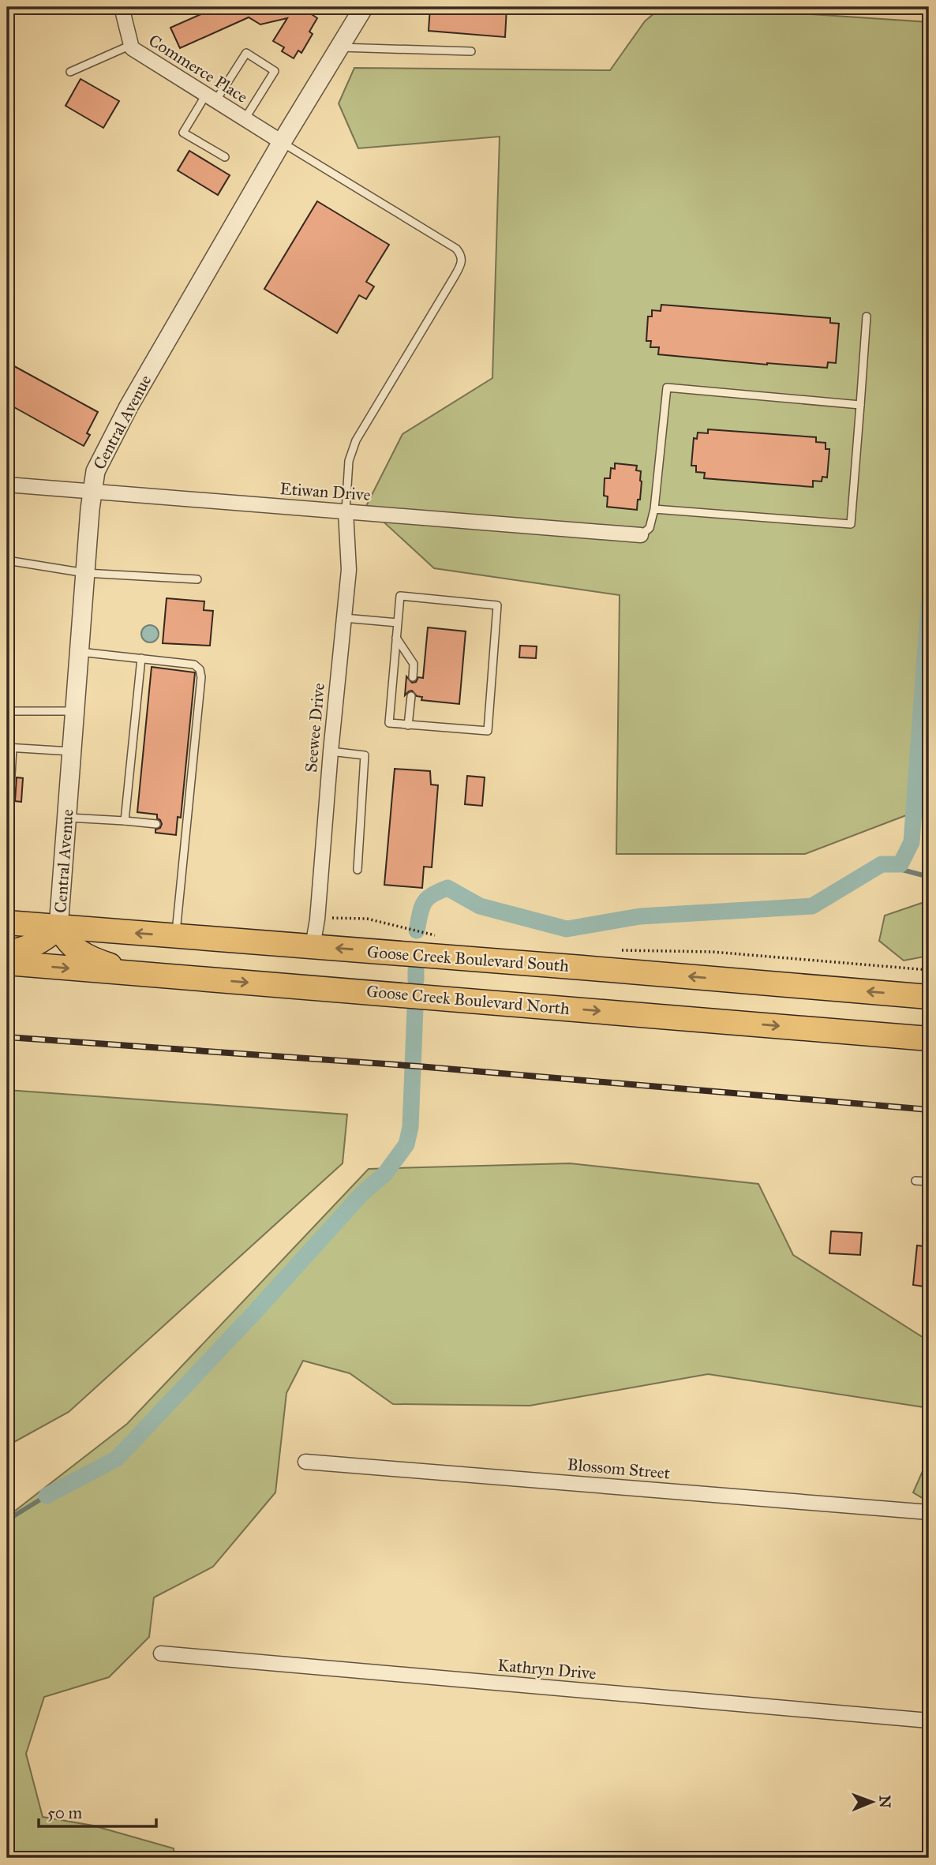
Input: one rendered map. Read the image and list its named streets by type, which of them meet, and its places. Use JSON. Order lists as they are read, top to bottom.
{
  "streets": {
    "highway": ["Goose Creek Boulevard South", "Goose Creek Boulevard North"],
    "street": [
      "Commerce Place",
      "Central Avenue",
      "Etiwan Drive",
      "Seewee Drive",
      "Blossom Street",
      "Kathryn Drive"
    ]
  },
  "crossings": [
    ["Commerce Place", "Central Avenue"],
    ["Central Avenue", "Etiwan Drive"],
    ["Central Avenue", "Goose Creek Boulevard South"],
    ["Etiwan Drive", "Seewee Drive"],
    ["Seewee Drive", "Goose Creek Boulevard South"]
  ],
  "one_way": ["Goose Creek Boulevard South", "Goose Creek Boulevard North"],
  "scale_bar": "50 m",
  "north": "right"
}
